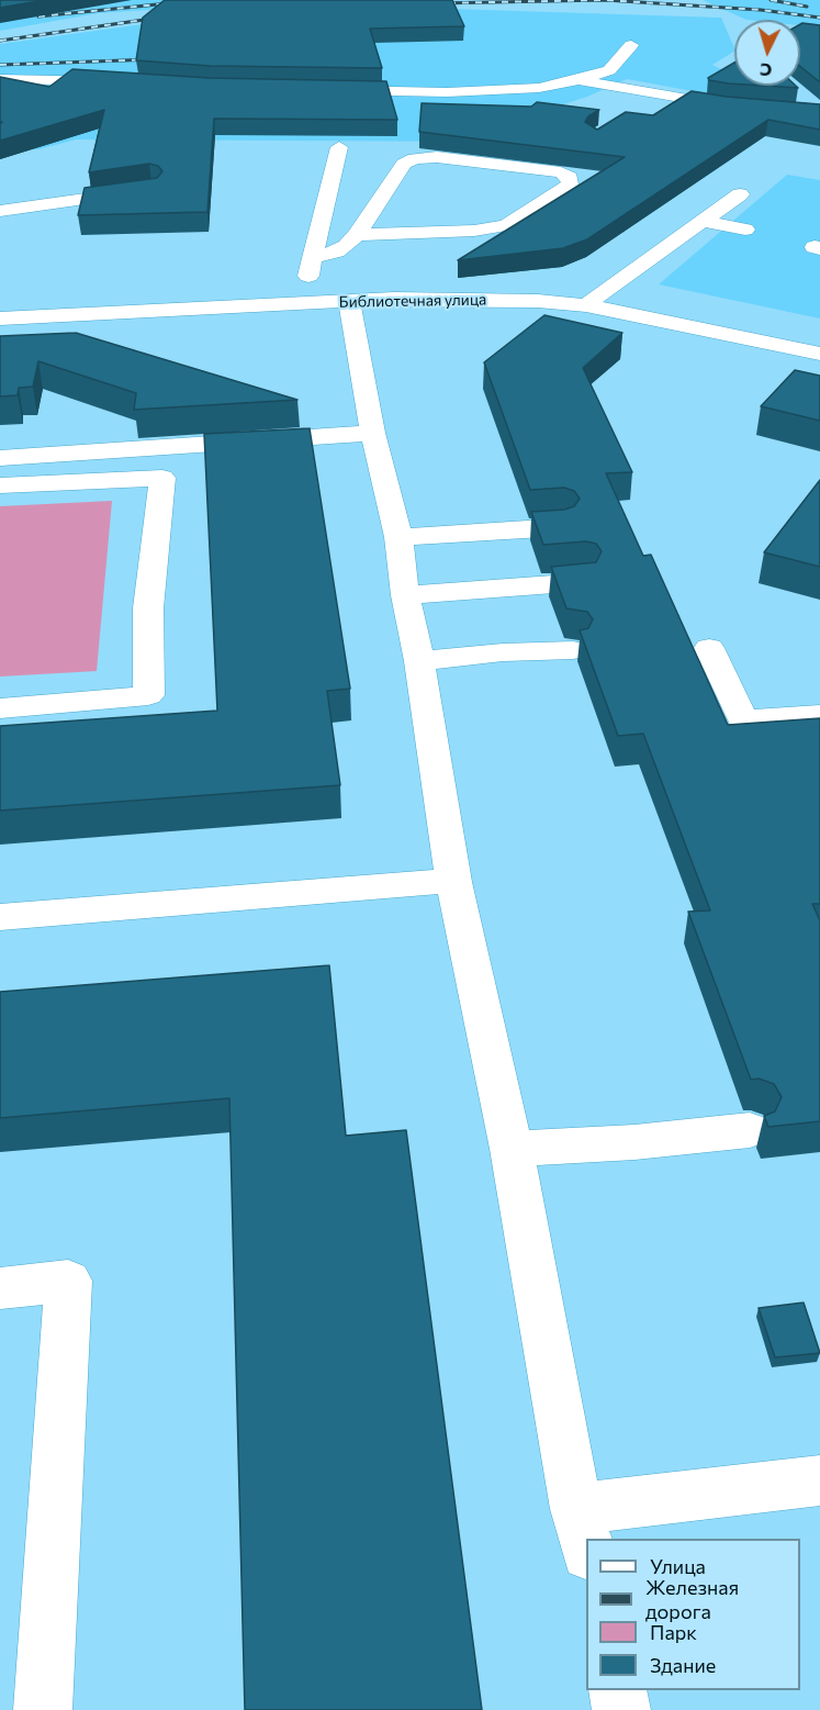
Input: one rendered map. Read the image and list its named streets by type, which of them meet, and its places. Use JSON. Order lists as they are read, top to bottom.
{
  "streets": {
    "street": ["Библиотечная улица"]
  },
  "legend": [
    "Улица",
    "Железная дорога",
    "Парк",
    "Здание"
  ],
  "north": "bottom"
}
